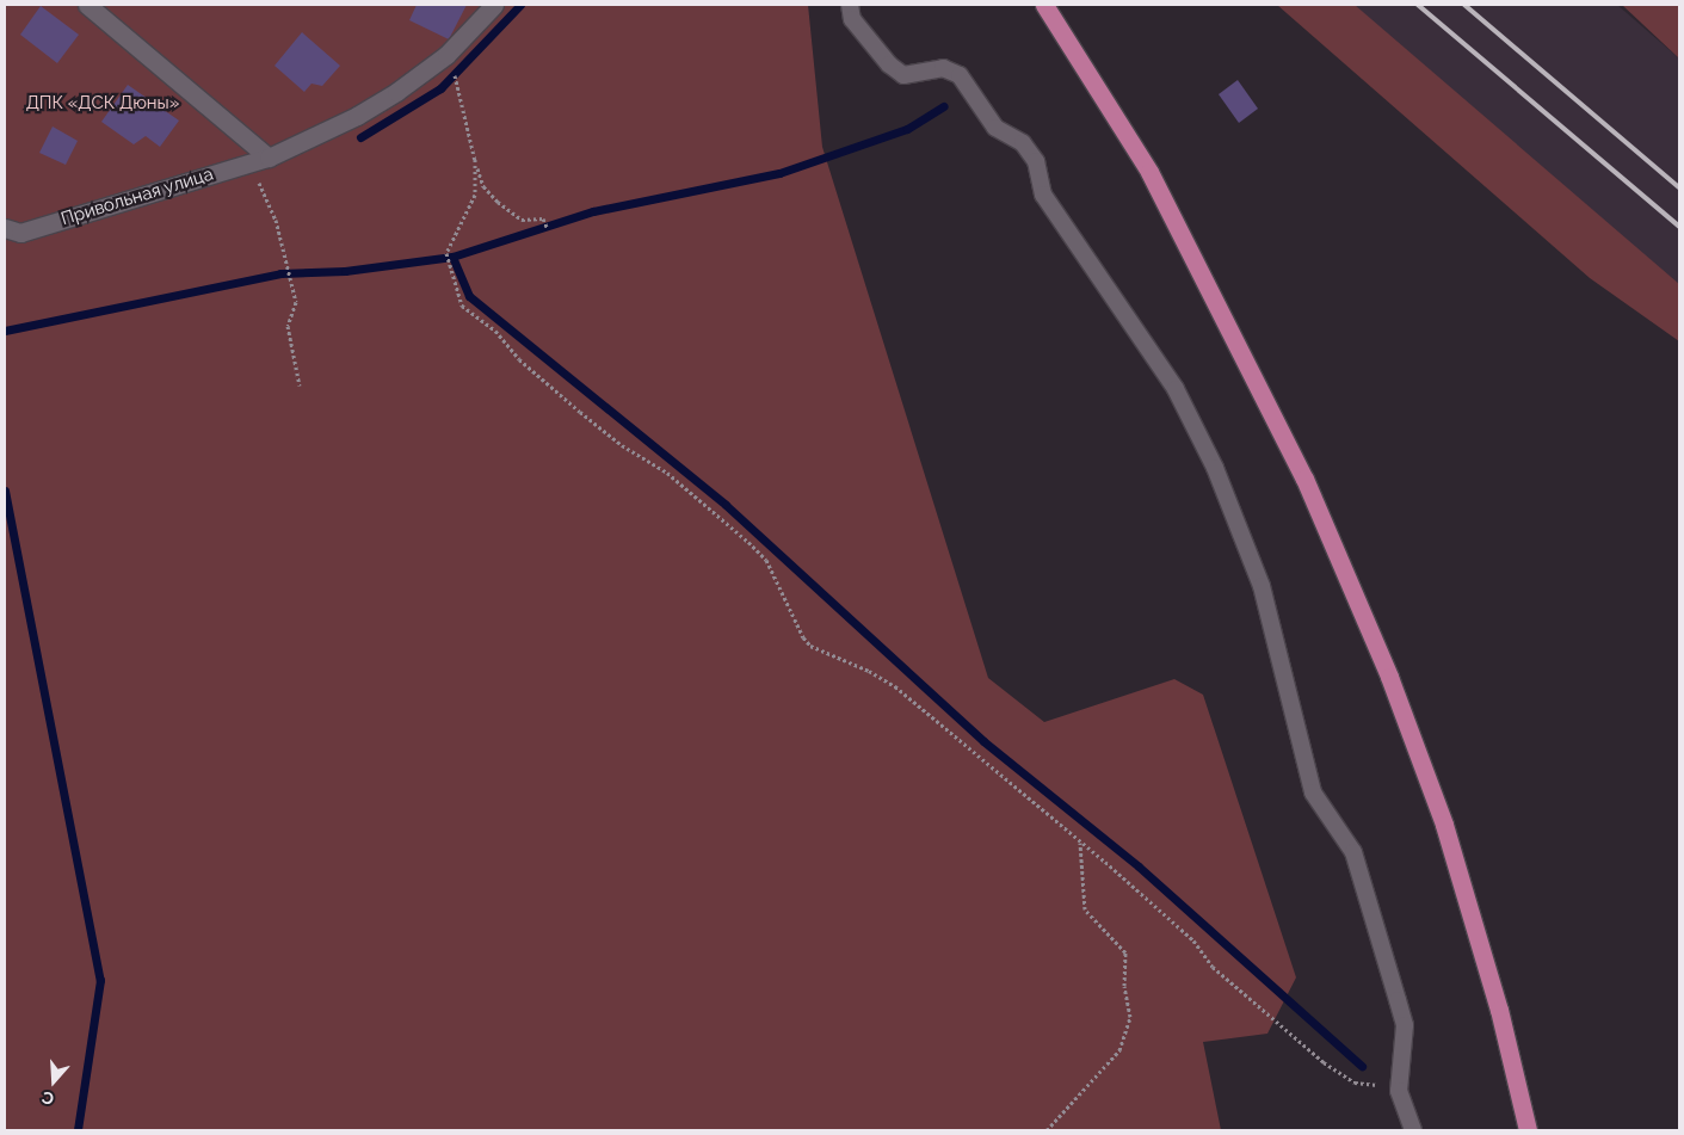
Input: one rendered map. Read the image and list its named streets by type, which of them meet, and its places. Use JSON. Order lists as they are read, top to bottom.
{
  "streets": {
    "street": ["Привольная улица"]
  },
  "parks": ["ДПК «ДСК Дюны»"],
  "north": "bottom"
}
